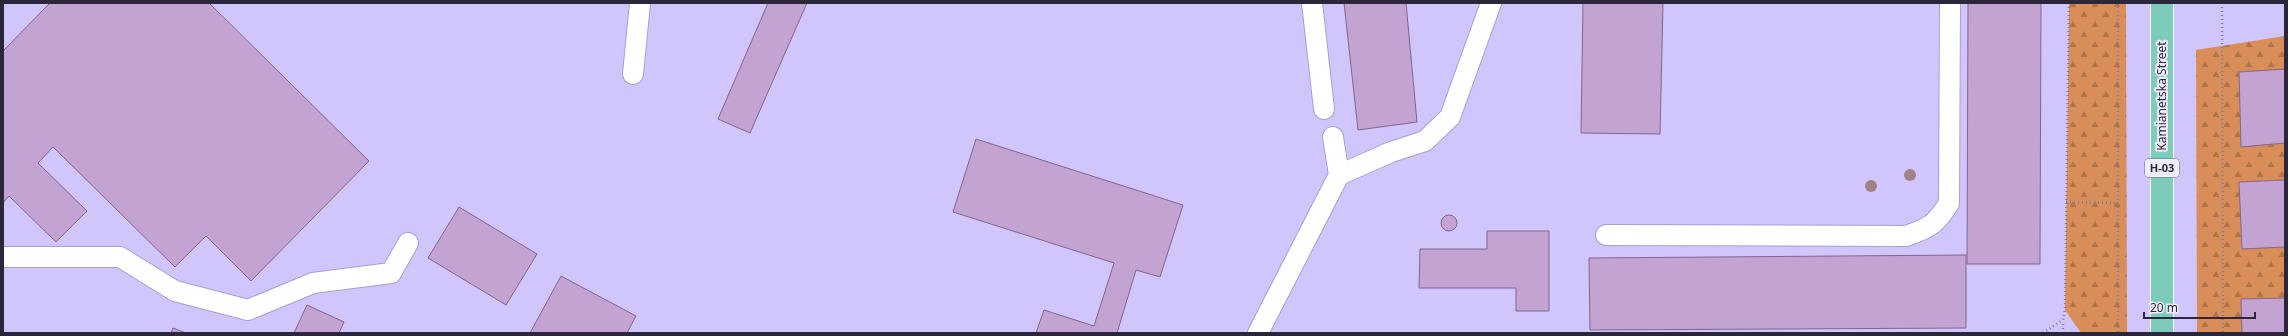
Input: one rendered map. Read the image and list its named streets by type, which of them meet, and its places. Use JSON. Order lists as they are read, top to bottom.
{
  "streets": {
    "main road": ["Kamianetska Street", "Н-03"]
  },
  "scale_bar": "20 m"
}
